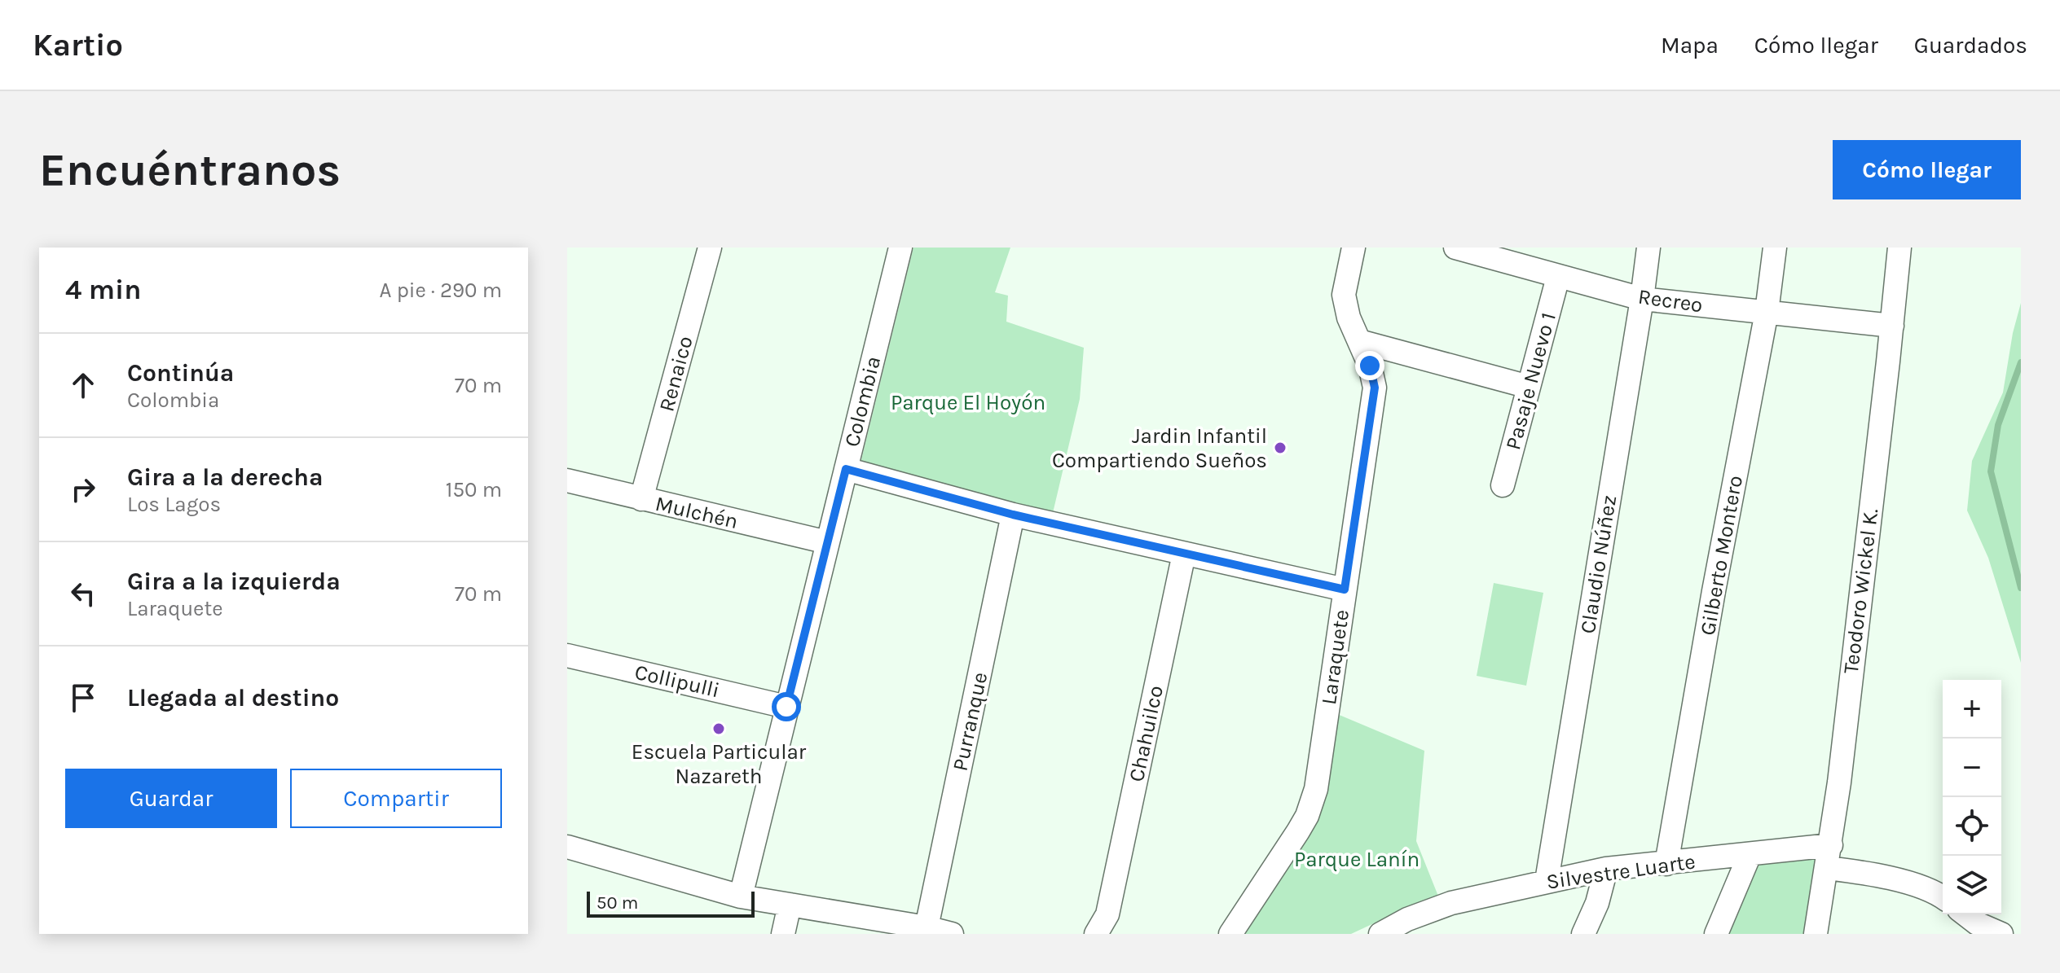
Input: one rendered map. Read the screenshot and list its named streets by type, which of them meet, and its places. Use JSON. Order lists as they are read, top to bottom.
{
  "streets": {
    "street": [
      "Recreo",
      "Renaico",
      "Pasaje Nuevo 1",
      "Colombia",
      "Mulchén",
      "Gilberto Montero",
      "Claudio Núñez",
      "Teodoro Wickel K.",
      "Laraquete",
      "Collipulli",
      "Purranque",
      "Chahuilco",
      "Silvestre Luarte"
    ]
  },
  "crossings": [
    ["Recreo", "Pasaje Nuevo 1"],
    ["Recreo", "Gilberto Montero"],
    ["Recreo", "Claudio Núñez"],
    ["Recreo", "Teodoro Wickel K."],
    ["Renaico", "Mulchén"],
    ["Colombia", "Mulchén"],
    ["Colombia", "Collipulli"],
    ["Gilberto Montero", "Silvestre Luarte"],
    ["Claudio Núñez", "Silvestre Luarte"],
    ["Teodoro Wickel K.", "Silvestre Luarte"]
  ],
  "parks": ["Parque El Hoyón", "Parque Lanín"],
  "places": ["Jardin Infantil Compartiendo Sueños", "Escuela Particular Nazareth"],
  "scale_bar": "50 m",
  "page": {
    "header": "Kartio",
    "nav": ["Mapa", "Cómo llegar", "Guardados"],
    "buttons": [
      "Cómo llegar",
      ["Guardar", "Compartir"]
    ],
    "title": "Encuéntranos",
    "heading": ["4 min", "A pie · 290 m"],
    "list": [
      ["Continúa", "Colombia", "70 m"],
      ["Gira a la derecha", "Los Lagos", "150 m"],
      ["Gira a la izquierda", "Laraquete", "70 m"],
      "Llegada al destino"
    ],
    "map_buttons": ["+", "−"],
    "scale": "50 m"
  }
}
